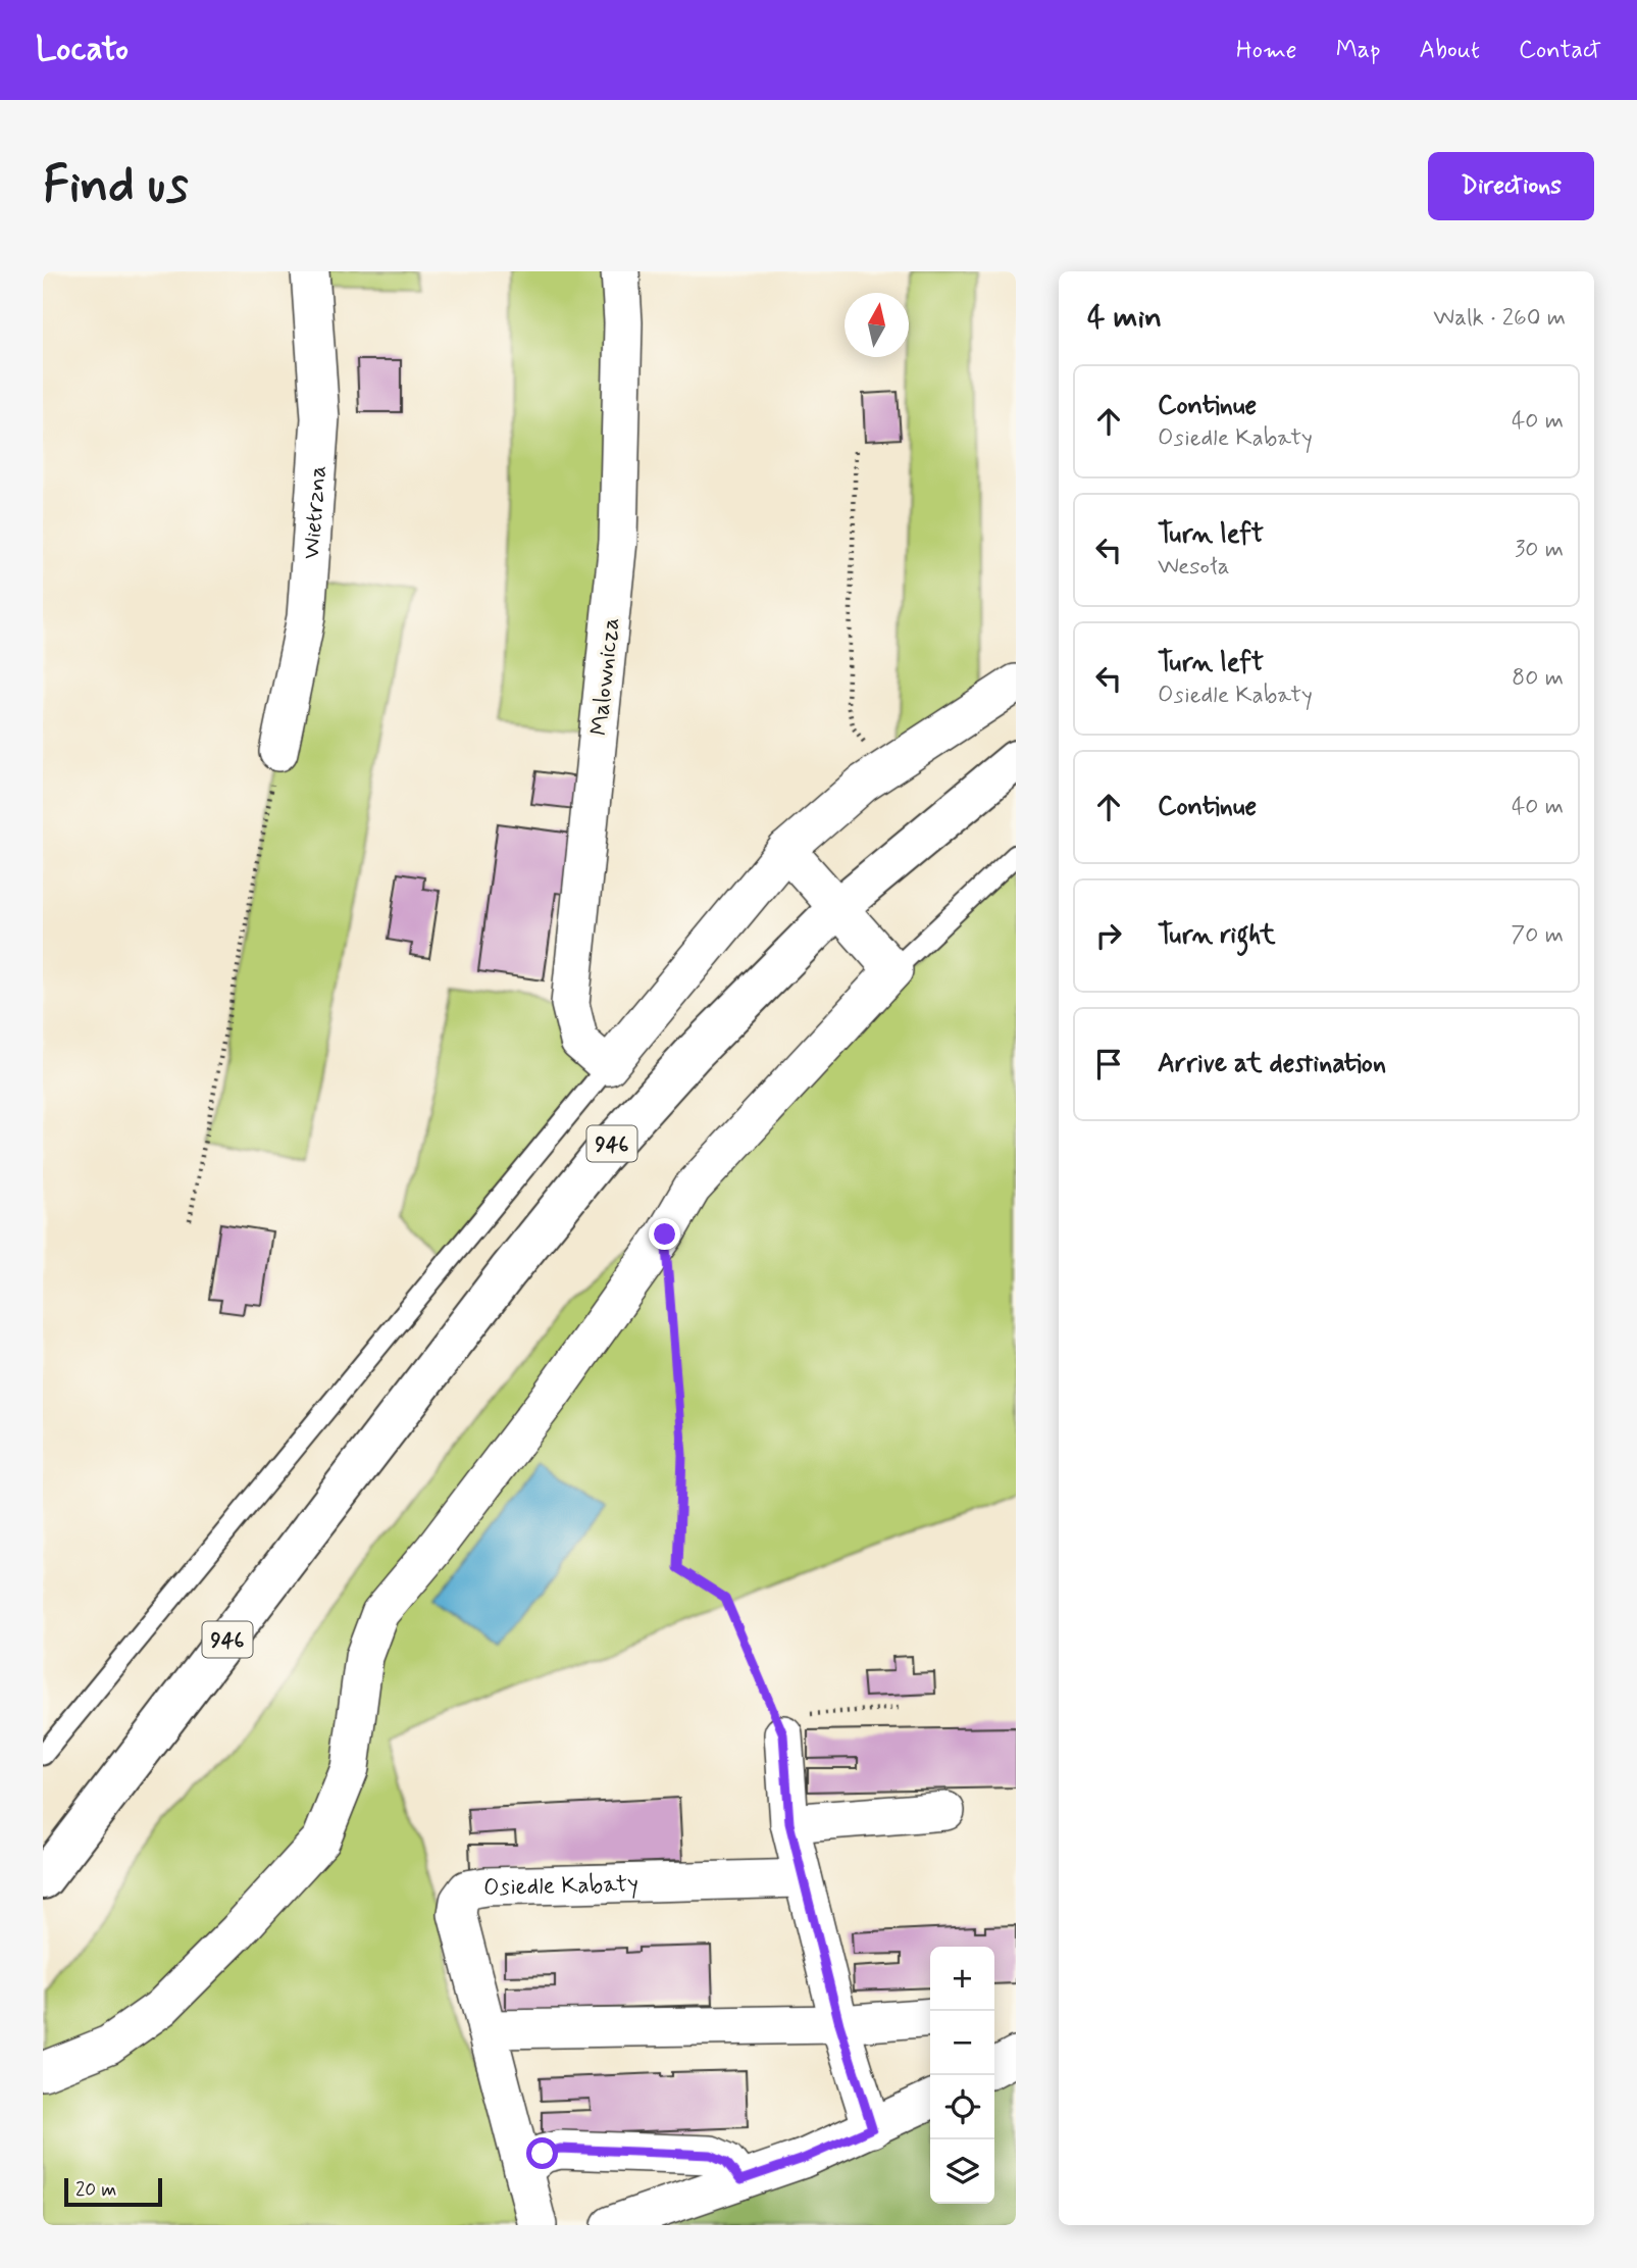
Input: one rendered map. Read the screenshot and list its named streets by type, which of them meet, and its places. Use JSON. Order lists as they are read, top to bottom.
{
  "streets": {
    "main road": ["946"],
    "street": ["Wietrzna", "Malownicza", "Osiedle Kabaty"]
  },
  "scale_bar": "20 m",
  "north": "top",
  "page": {
    "header": "Locato",
    "nav": [
      "Home",
      "Map",
      "About",
      "Contact"
    ],
    "buttons": "Directions",
    "title": "Find us",
    "heading": ["4 min", "Walk · 260 m"],
    "list": [
      ["Continue", "Osiedle Kabaty", "40 m"],
      ["Turn left", "Wesoła", "30 m"],
      ["Turn left", "Osiedle Kabaty", "80 m"],
      ["Continue", "40 m"],
      ["Turn right", "70 m"],
      "Arrive at destination"
    ],
    "map_buttons": ["+", "−"],
    "scale": "20 m"
  }
}
